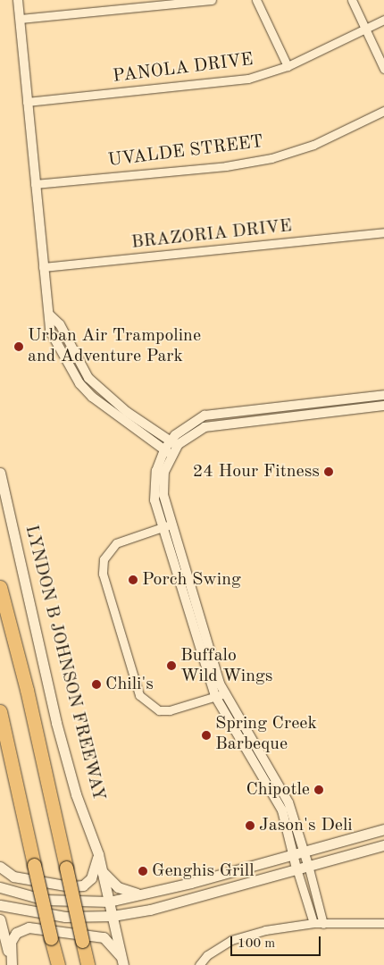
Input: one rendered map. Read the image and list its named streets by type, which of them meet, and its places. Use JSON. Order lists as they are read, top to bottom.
{
  "streets": {
    "main road": ["LYNDON B JOHNSON FREEWAY"],
    "street": ["PANOLA DRIVE", "UVALDE STREET", "BRAZORIA DRIVE"]
  },
  "places": [
    "Urban Air Trampoline and Adventure Park",
    "24 Hour Fitness",
    "Porch Swing",
    "Buffalo Wild Wings",
    "Chili's",
    "Spring Creek Barbeque",
    "Chipotle",
    "Jason's Deli",
    "Genghis Grill"
  ],
  "scale_bar": "100 m"
}
